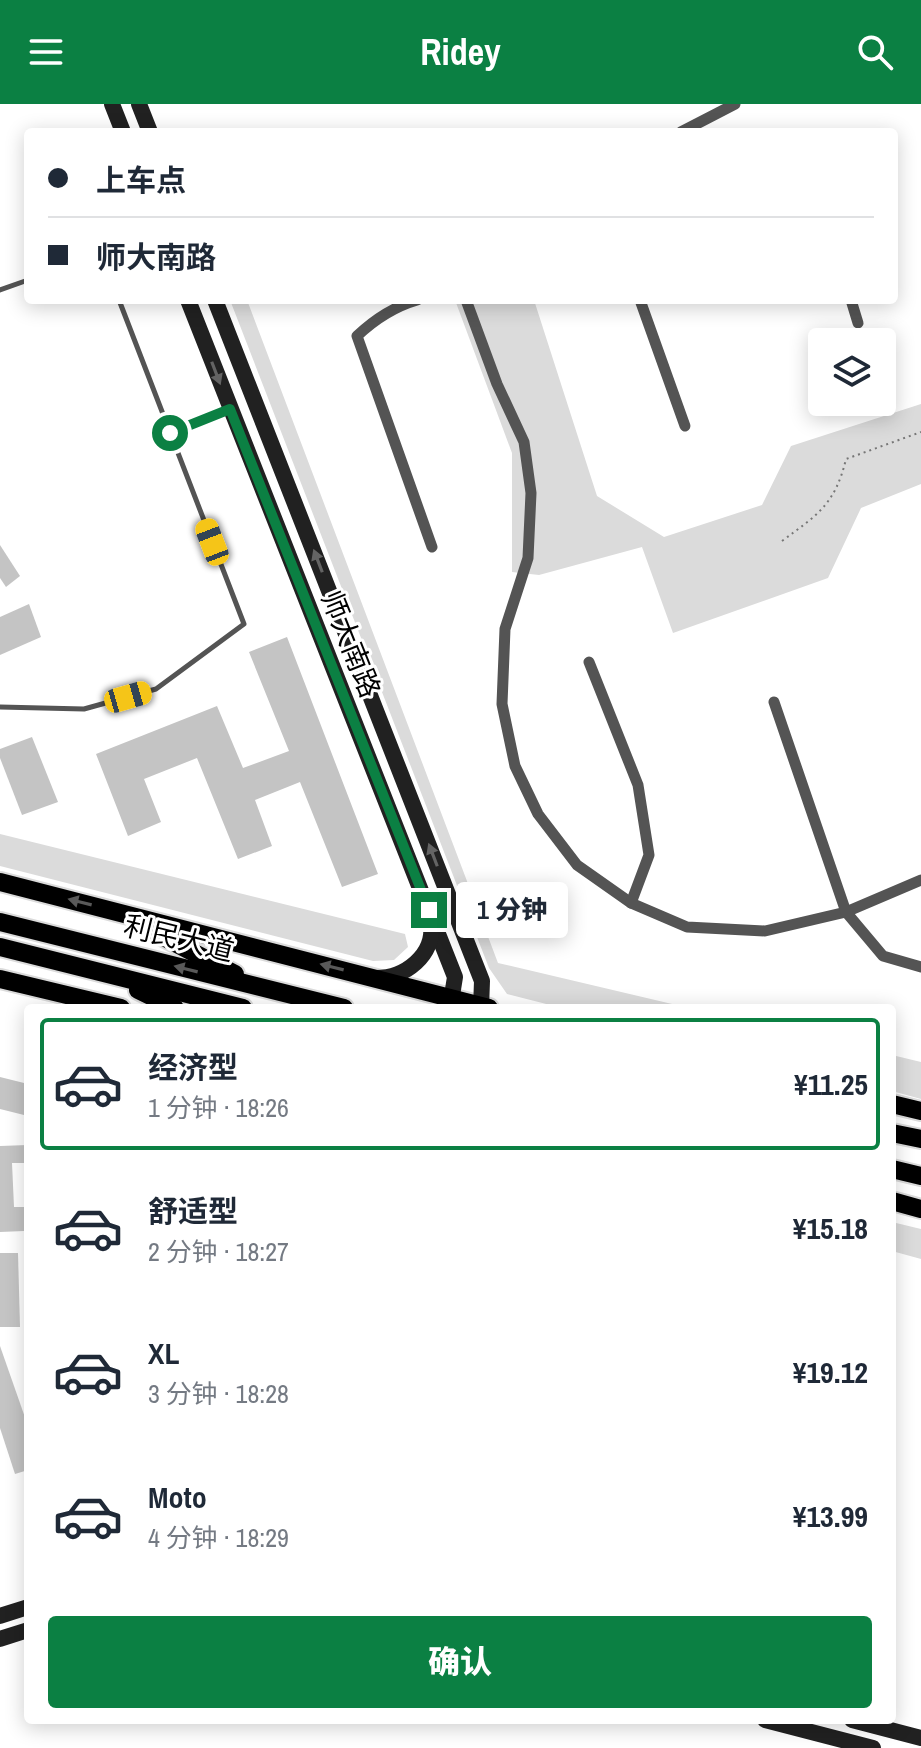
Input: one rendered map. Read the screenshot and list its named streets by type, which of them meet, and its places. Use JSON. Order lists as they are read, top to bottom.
{
  "streets": {
    "highway": ["利民大道"],
    "main road": ["师大南路"]
  },
  "page": {
    "header": "Ridey",
    "banner": ["上车点", "师大南路"],
    "bubble": "1 分钟",
    "list": [
      {
        "name": "经济型",
        "note": "1 分钟 · 18:26",
        "value": "¥11.25"
      },
      {
        "name": "舒适型",
        "note": "2 分钟 · 18:27",
        "value": "¥15.18"
      },
      {
        "name": "XL",
        "note": "3 分钟 · 18:28",
        "value": "¥19.12"
      },
      {
        "name": "Moto",
        "note": "4 分钟 · 18:29",
        "value": "¥13.99"
      }
    ],
    "buttons": "确认"
  }
}
